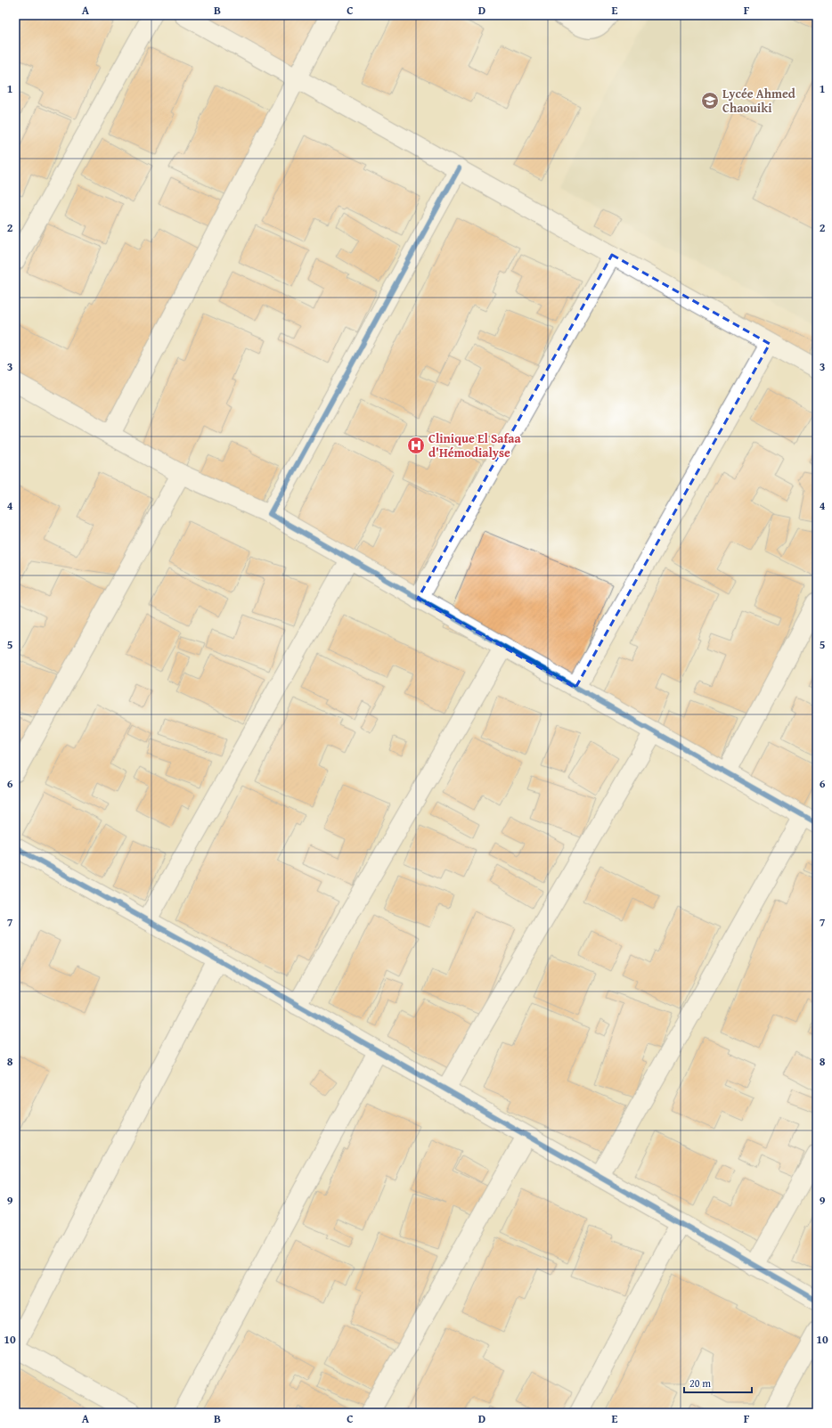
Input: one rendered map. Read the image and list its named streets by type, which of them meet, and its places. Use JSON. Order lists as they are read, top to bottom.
{
  "places": {
    "school or university": ["Lycée Ahmed Chaouiki"],
    "hospital": ["Clinique El Safaa d'Hémodialyse"]
  },
  "scale_bar": "20 m",
  "grid": {
    "columns": [
      "A",
      "B",
      "C",
      "D",
      "E",
      "F"
    ],
    "rows": [
      "1",
      "2",
      "3",
      "4",
      "5",
      "6",
      "7",
      "8",
      "9",
      "10"
    ]
  }
}
